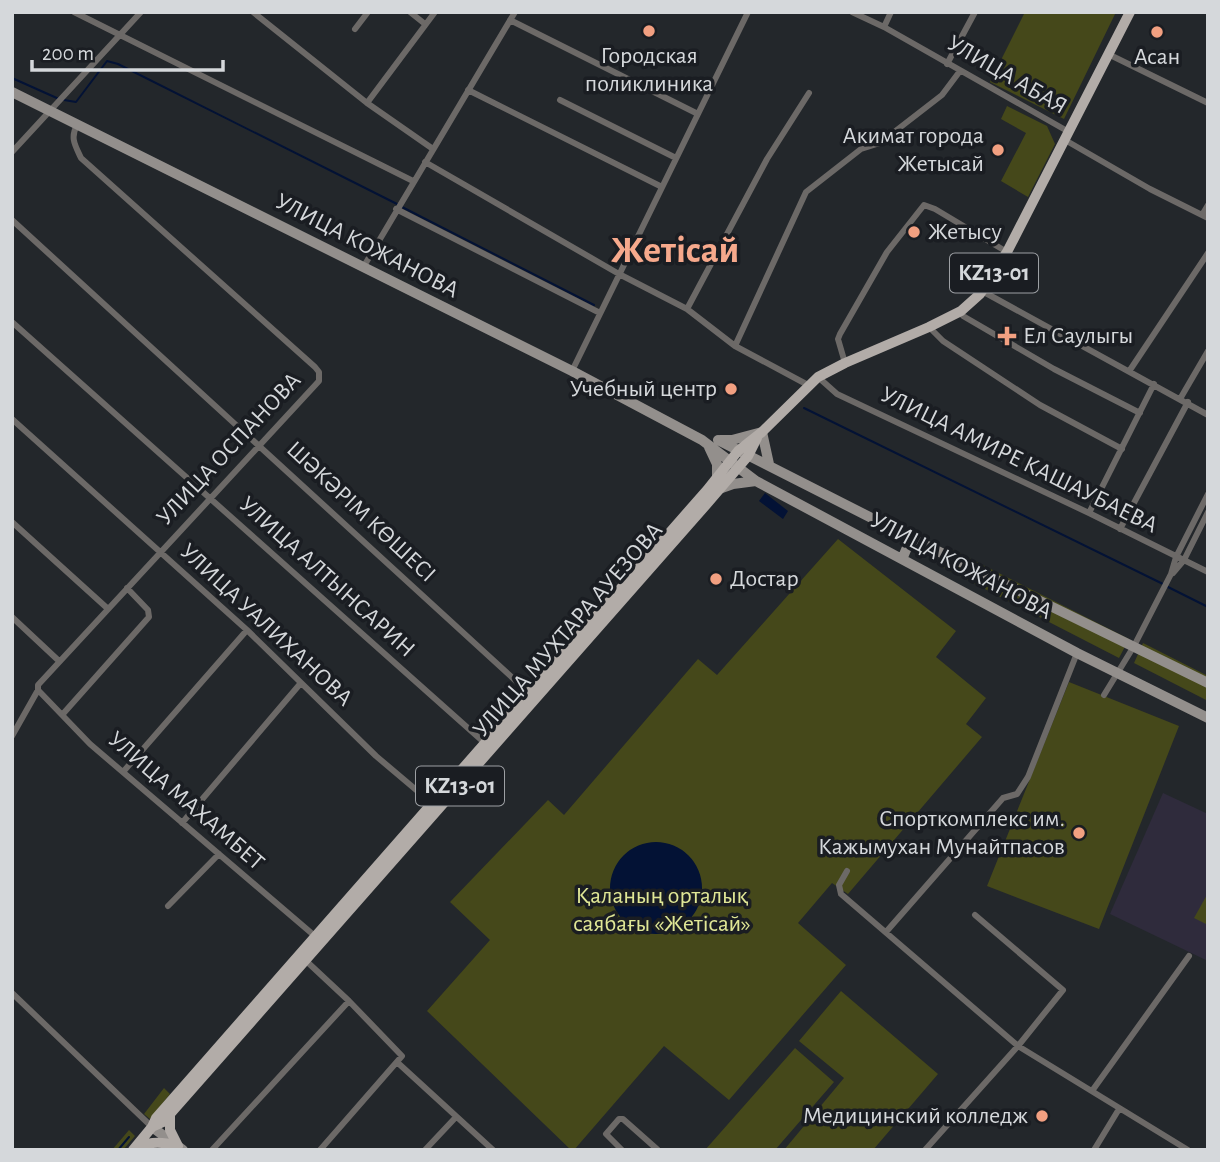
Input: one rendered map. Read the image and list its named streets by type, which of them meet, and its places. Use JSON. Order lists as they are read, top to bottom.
{
  "streets": {
    "main road": ["KZ13-01", "УЛИЦА МУХТАРА АУЕЗОВА"],
    "street": [
      "УЛИЦА АБАЯ",
      "УЛИЦА КОЖАНОВА",
      "УЛИЦА ОСПАНОВА",
      "УЛИЦА АМИРЕ КАШАУБАЕВА",
      "ШӘКӘРІМ КӨШЕСІ",
      "УЛИЦА АЛТЫНСАРИН",
      "УЛИЦА УАЛИХАНОВА",
      "УЛИЦА МАХАМБЕТ"
    ]
  },
  "crossings": [
    ["УЛИЦА АБАЯ", "УЛИЦА МУХТАРА АУЕЗОВА"],
    ["УЛИЦА КОЖАНОВА", "УЛИЦА ОСПАНОВА"],
    ["УЛИЦА КОЖАНОВА", "УЛИЦА МУХТАРА АУЕЗОВА"],
    ["УЛИЦА ОСПАНОВА", "ШӘКӘРІМ КӨШЕСІ"],
    ["УЛИЦА ОСПАНОВА", "УЛИЦА АЛТЫНСАРИН"],
    ["УЛИЦА ОСПАНОВА", "УЛИЦА УАЛИХАНОВА"],
    ["УЛИЦА ОСПАНОВА", "УЛИЦА МАХАМБЕТ"],
    ["УЛИЦА АМИРЕ КАШАУБАЕВА", "УЛИЦА МУХТАРА АУЕЗОВА"],
    ["ШӘКӘРІМ КӨШЕСІ", "УЛИЦА МУХТАРА АУЕЗОВА"],
    ["УЛИЦА АЛТЫНСАРИН", "УЛИЦА МУХТАРА АУЕЗОВА"],
    ["УЛИЦА УАЛИХАНОВА", "УЛИЦА МУХТАРА АУЕЗОВА"],
    ["УЛИЦА МУХТАРА АУЕЗОВА", "УЛИЦА МАХАМБЕТ"]
  ],
  "districts": ["Жетісай"],
  "parks": ["Қаланың орталық саябағы «Жетісай»"],
  "places": {
    "other": [
      "Городская поликлиника",
      "Асан",
      "Акимат города Жетысай",
      "Жетысу",
      "Учебный центр",
      "Достар",
      "Спорткомплекс им. Кажымухан Мунайтпасов",
      "Медицинский колледж"
    ],
    "health": ["Ел Саулыгы"]
  },
  "scale_bar": "200 m"
}
